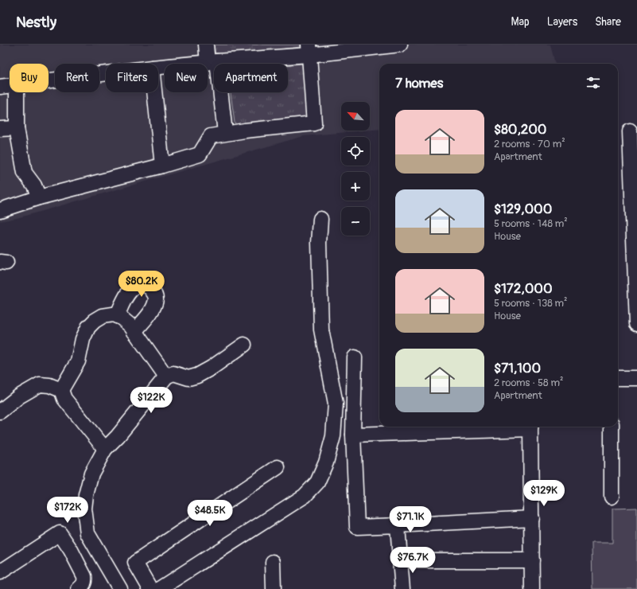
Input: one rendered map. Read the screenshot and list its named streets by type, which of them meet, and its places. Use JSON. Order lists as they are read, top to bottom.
{
  "north": "top left",
  "page": {
    "header": "Nestly",
    "nav": ["Map", "Layers", "Share"],
    "chip": [
      "Buy",
      "Rent",
      "Filters",
      "New",
      "Apartment"
    ],
    "heading": "7 homes",
    "map_buttons": ["+", "−"],
    "list": [
      {
        "name": "$80,200",
        "note": "2 rooms · 70 m² · Apartment"
      },
      {
        "name": "$129,000",
        "note": "5 rooms · 148 m² · House"
      },
      {
        "name": "$172,000",
        "note": "5 rooms · 138 m² · House"
      },
      {
        "name": "$71,100",
        "note": "2 rooms · 58 m² · Apartment"
      }
    ],
    "price": [
      "$80.2K",
      "$122K",
      "$129K",
      "$172K",
      "$48.5K",
      "$71.1K",
      "$76.7K"
    ]
  }
}
